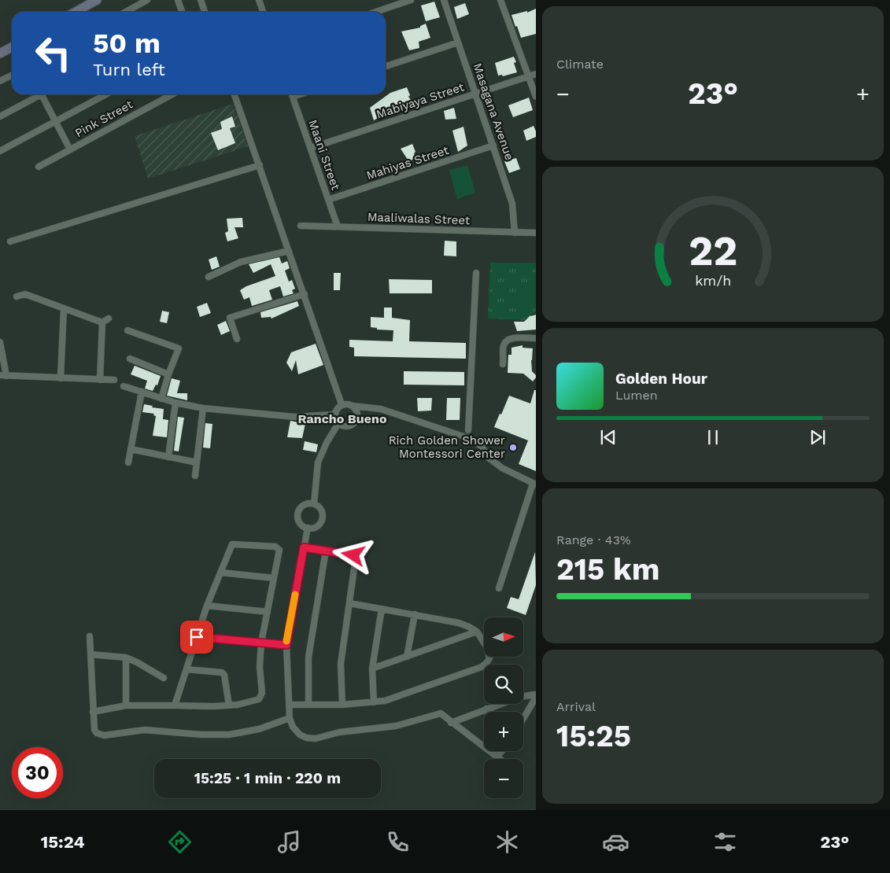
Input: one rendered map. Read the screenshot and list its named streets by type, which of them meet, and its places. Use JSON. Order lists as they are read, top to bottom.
{
  "streets": {
    "street": [
      "Mabiyaya Street",
      "Masagana Avenue",
      "Pink Street",
      "Maani Street",
      "Mahiyas Street",
      "Maaliwalas Street"
    ]
  },
  "crossings": [
    ["Mabiyaya Street", "Masagana Avenue"],
    ["Mabiyaya Street", "Maani Street"],
    ["Masagana Avenue", "Mahiyas Street"],
    ["Masagana Avenue", "Maaliwalas Street"],
    ["Maani Street", "Mahiyas Street"],
    ["Maani Street", "Maaliwalas Street"]
  ],
  "districts": ["Rancho Bueno"],
  "places": ["Rich Golden Shower Montessori Center"],
  "north": "right",
  "page": {
    "tile": [
      "Climate",
      ["Range · 43%", "215 km"],
      ["Arrival", "15:25"]
    ],
    "turn": ["50 m", "Turn left"],
    "heat": ["−", "23°", "+"],
    "song": ["Golden Hour", "Lumen"],
    "map_buttons": ["+", "−"],
    "limit": "30",
    "trip": "15:25 · 1 min · 220 m",
    "tabs": ["15:24", "23°"],
    "gauge": ["22", "km/h"]
  }
}
